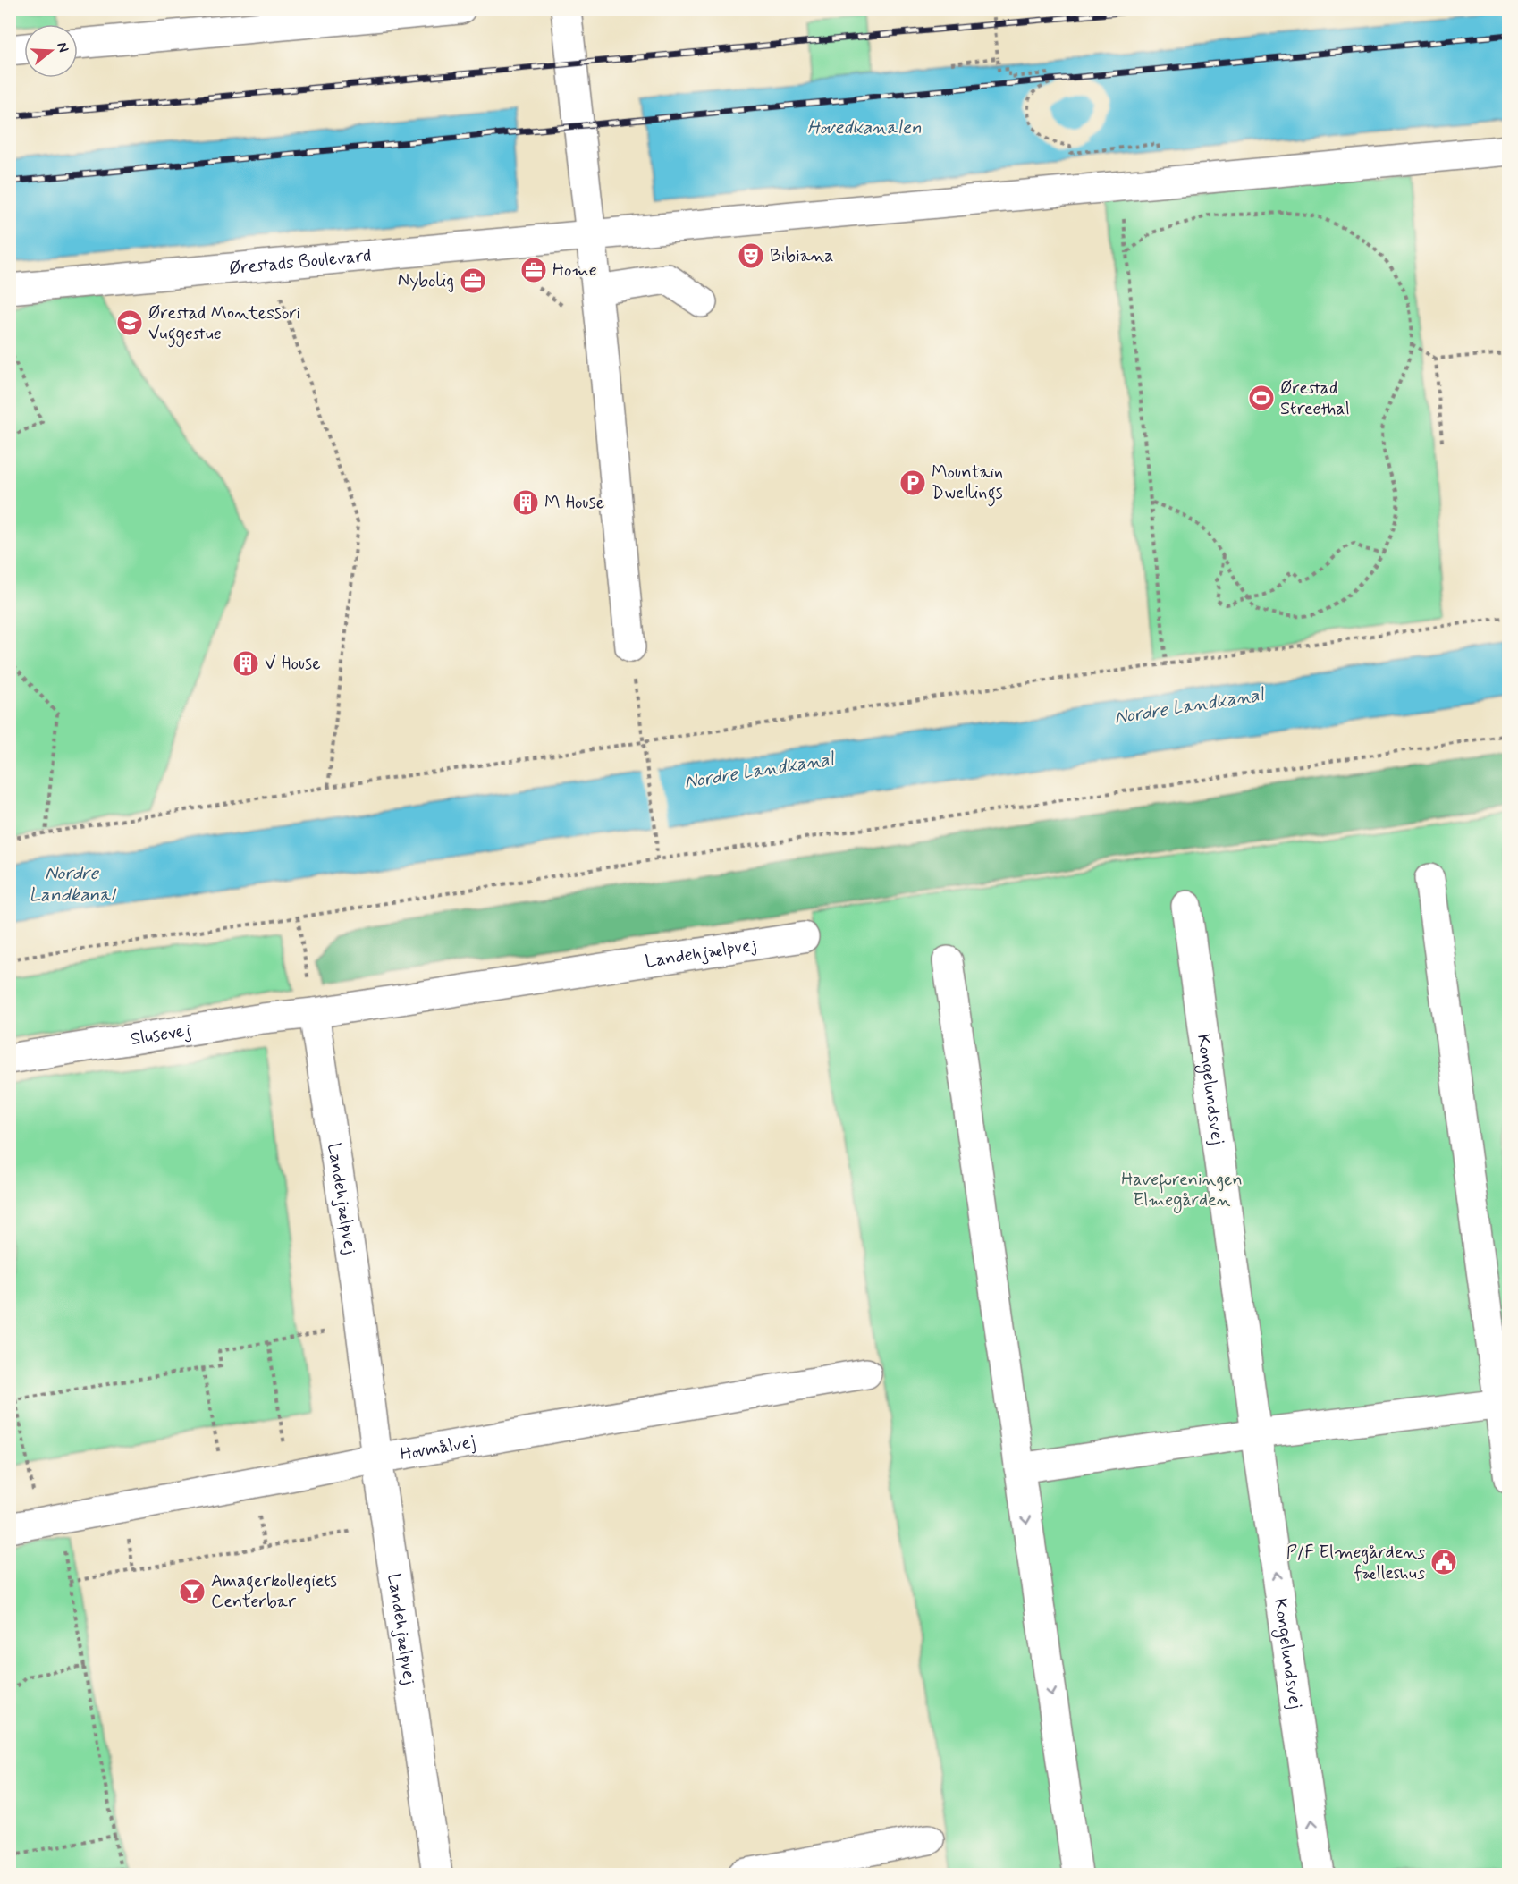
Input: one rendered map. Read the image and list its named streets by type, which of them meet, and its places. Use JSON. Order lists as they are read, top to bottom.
{
  "streets": {
    "street": [
      "Ørestads Boulevard",
      "Landehjælpvej",
      "Slusevej",
      "Kongelundsvej",
      "Hovmålvej"
    ]
  },
  "crossings": [
    ["Landehjælpvej", "Slusevej"],
    ["Landehjælpvej", "Hovmålvej"]
  ],
  "water": ["Hovedkanalen", "Nordre Landkanal"],
  "parks": ["Haveforeningen Elmegården"],
  "places": {
    "theatre": ["Bibiana"],
    "office": ["Home", "Nybolig"],
    "school or university": ["Ørestad Montessori Vuggestue"],
    "sports": ["Ørestad Streethal"],
    "parking": ["Mountain Dwellings"],
    "building": ["M House", "V House"],
    "public building": ["P/F Elmegårdens fælleshus"],
    "bar": ["Amagerkollegiets Centerbar"]
  },
  "north": "right"
}
